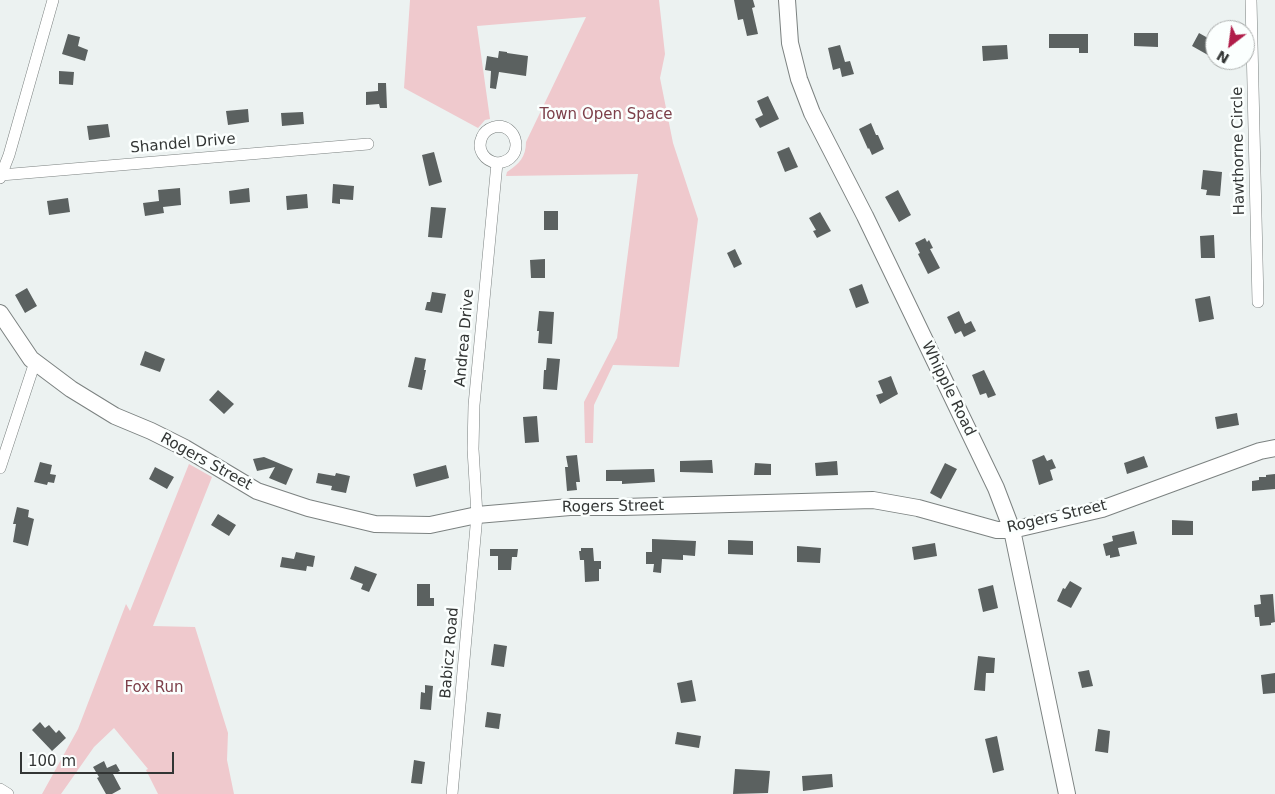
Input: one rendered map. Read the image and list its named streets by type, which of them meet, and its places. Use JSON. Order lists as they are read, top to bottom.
{
  "streets": {
    "street": [
      "Shandel Drive",
      "Hawthorne Circle",
      "Andrea Drive",
      "Whipple Road",
      "Rogers Street",
      "Babicz Road"
    ]
  },
  "crossings": [
    ["Andrea Drive", "Rogers Street"],
    ["Andrea Drive", "Babicz Road"],
    ["Whipple Road", "Rogers Street"],
    ["Rogers Street", "Babicz Road"]
  ],
  "parks": ["Town Open Space", "Fox Run"],
  "scale_bar": "100 m",
  "north": "bottom left"
}
